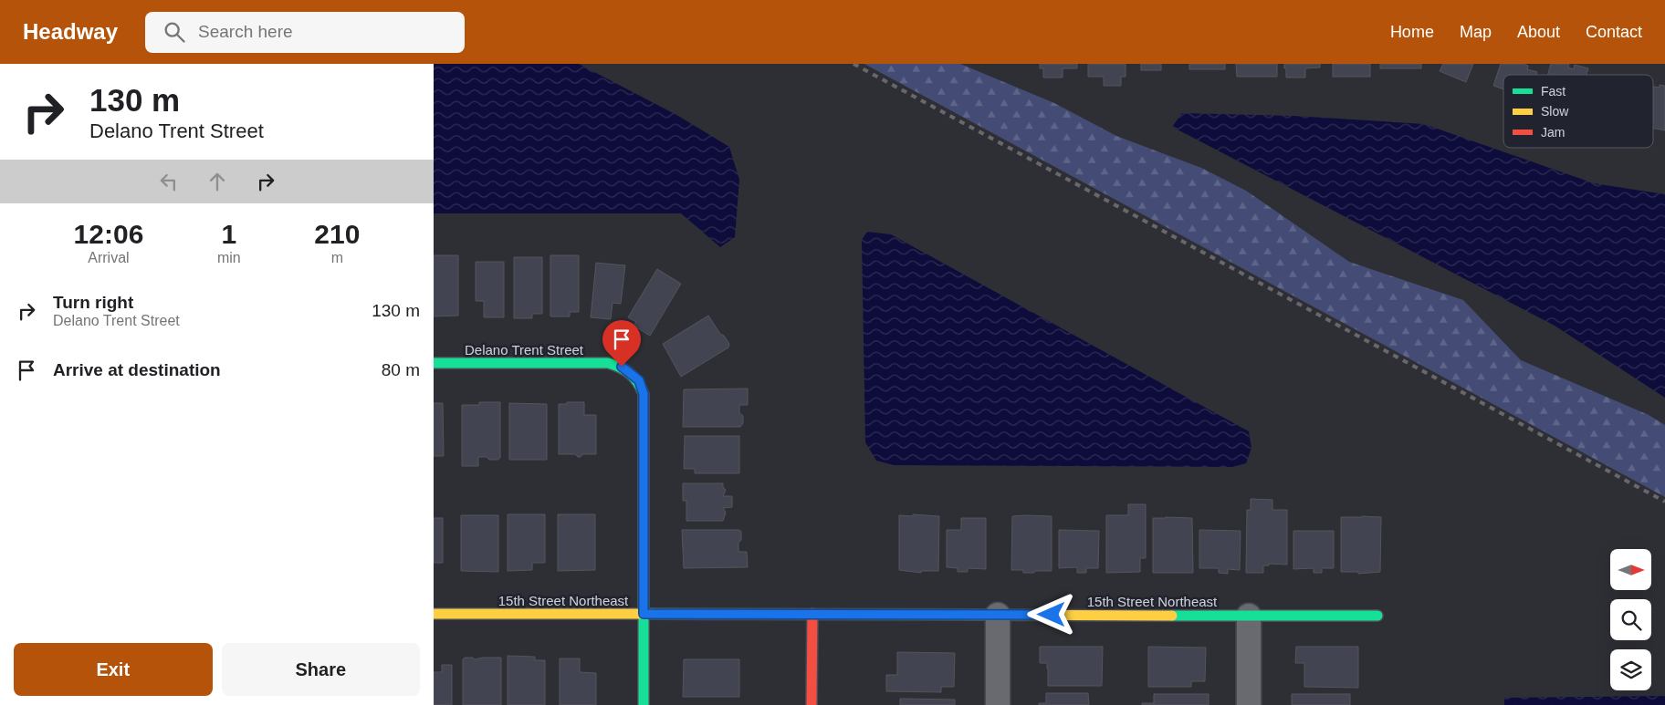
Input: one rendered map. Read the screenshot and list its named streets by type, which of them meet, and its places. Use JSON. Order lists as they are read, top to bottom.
{
  "streets": {
    "street": ["Delano Trent Street", "15th Street Northeast"]
  },
  "crossings": [
    ["Delano Trent Street", "15th Street Northeast"]
  ],
  "legend": ["Fast", "Slow", "Jam"],
  "north": "right",
  "page": {
    "header": "Headway",
    "search": "Search here",
    "nav": [
      "Home",
      "Map",
      "About",
      "Contact"
    ],
    "turn": ["130 m", "Delano Trent Street"],
    "eta": [
      "12:06",
      "Arrival",
      "1",
      "min",
      "210",
      "m"
    ],
    "list": [
      {
        "name": "Turn right",
        "note": "Delano Trent Street",
        "value": "130 m"
      },
      {
        "name": "Arrive at destination",
        "value": "80 m"
      }
    ],
    "buttons": ["Exit", "Share"]
  }
}
